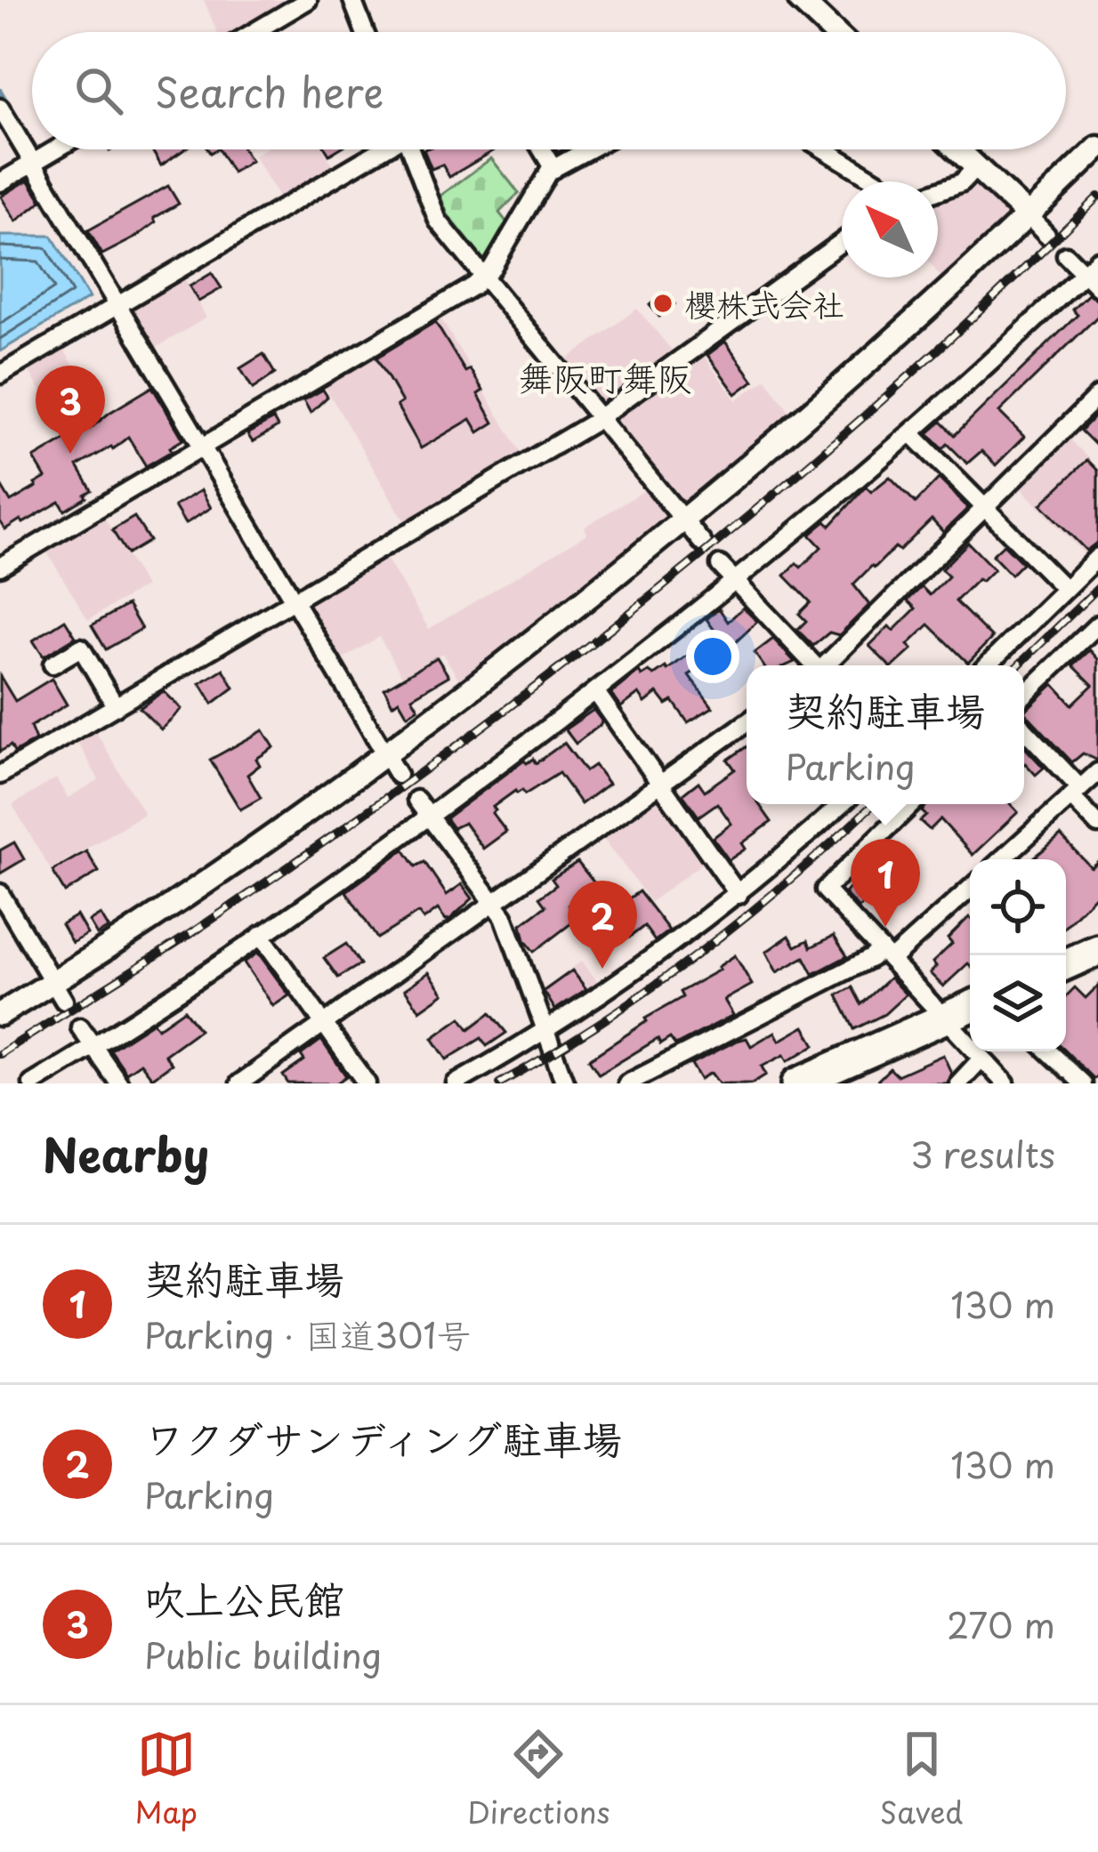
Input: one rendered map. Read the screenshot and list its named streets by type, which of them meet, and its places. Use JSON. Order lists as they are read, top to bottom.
{
  "districts": ["舞阪町舞阪"],
  "places": ["櫻株式会社"],
  "north": "top left",
  "page": {
    "search": "Search here",
    "pins": ["3", "1", "2"],
    "popup": ["契約駐車場", "Parking"],
    "heading": ["Nearby", "3 results"],
    "list": [
      {
        "mark": "1",
        "name": "契約駐車場",
        "note": "Parking · 国道301号",
        "value": "130 m"
      },
      {
        "mark": "2",
        "name": "ワクダサンディング駐車場",
        "note": "Parking",
        "value": "130 m"
      },
      {
        "mark": "3",
        "name": "吹上公民館",
        "note": "Public building",
        "value": "270 m"
      }
    ],
    "nav": ["Map", "Directions", "Saved"]
  }
}
